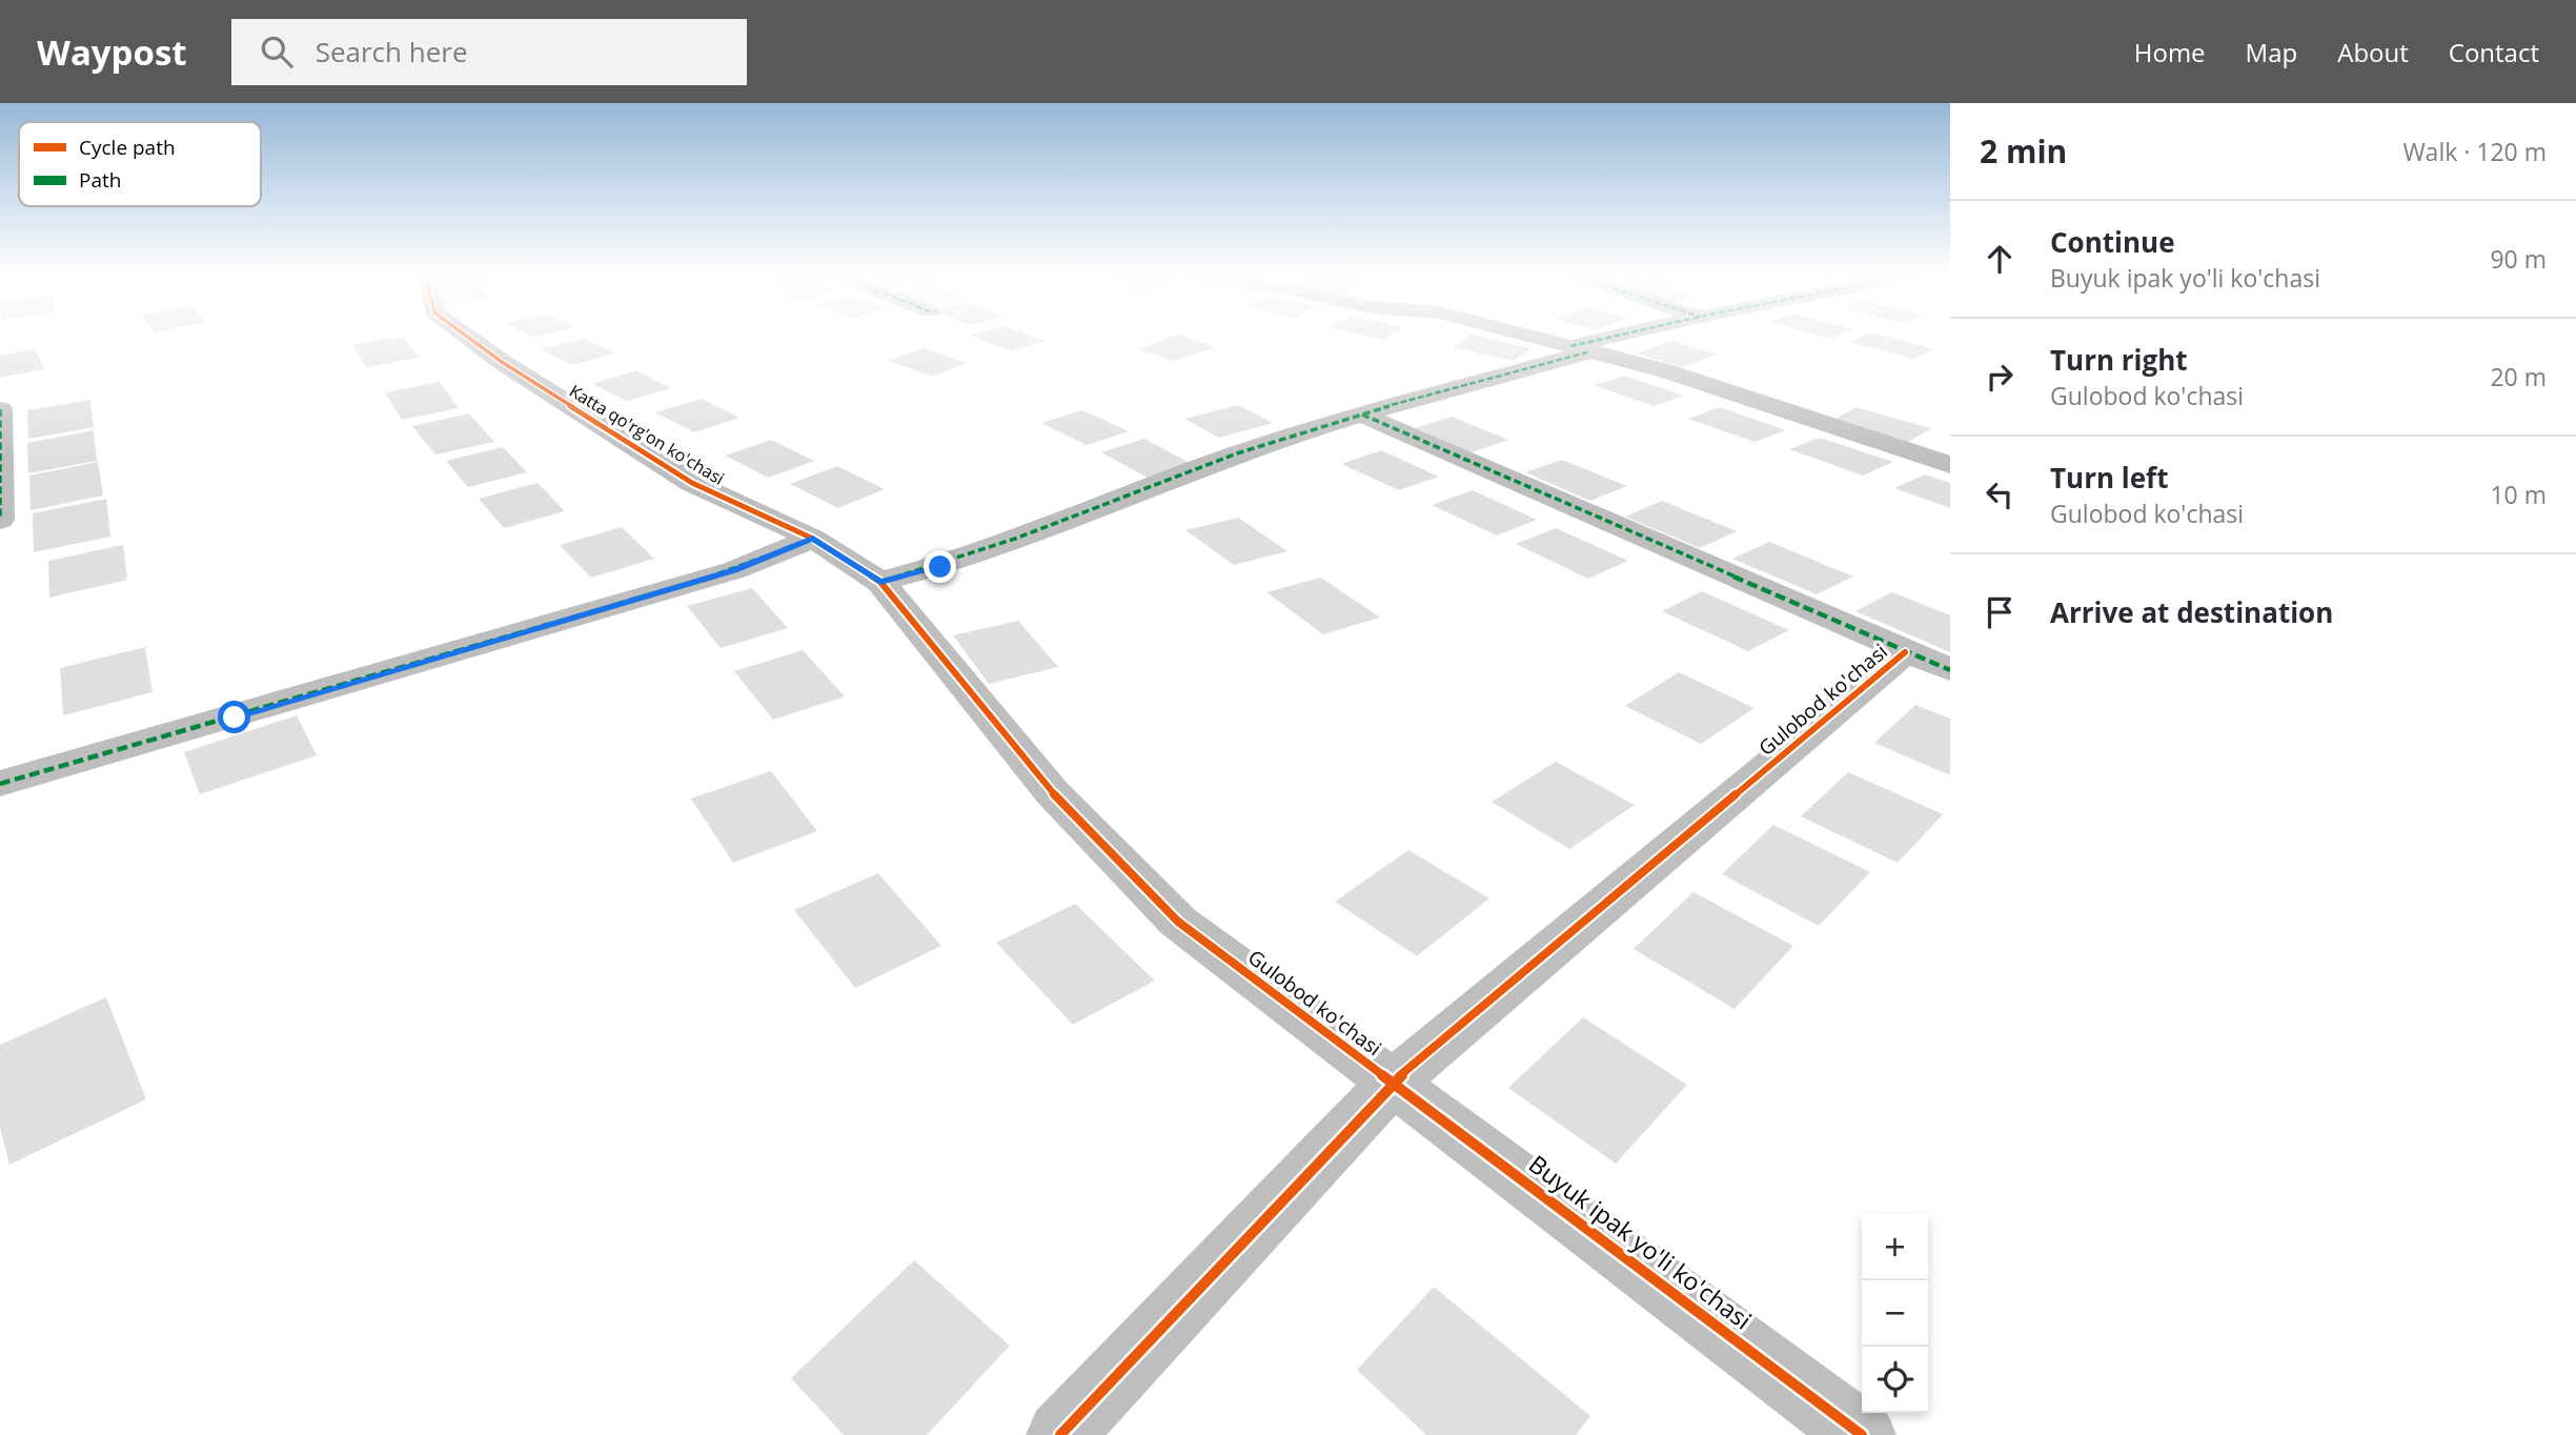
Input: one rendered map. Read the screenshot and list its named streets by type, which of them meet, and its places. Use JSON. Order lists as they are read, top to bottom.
{
  "streets": {
    "street": ["Katta qo'rg'on ko'chasi", "Gulobod ko'chasi", "Buyuk ipak yo'li ko'chasi"]
  },
  "crossings": [
    ["Katta qo'rg'on ko'chasi", "Gulobod ko'chasi"],
    ["Gulobod ko'chasi", "Buyuk ipak yo'li ko'chasi"]
  ],
  "legend": ["Cycle path", "Path"],
  "page": {
    "header": "Waypost",
    "search": "Search here",
    "nav": [
      "Home",
      "Map",
      "About",
      "Contact"
    ],
    "heading": ["2 min", "Walk · 120 m"],
    "list": [
      ["Continue", "Buyuk ipak yo'li ko'chasi", "90 m"],
      ["Turn right", "Gulobod ko'chasi", "20 m"],
      ["Turn left", "Gulobod ko'chasi", "10 m"],
      "Arrive at destination"
    ],
    "map_buttons": ["+", "−"]
  }
}
